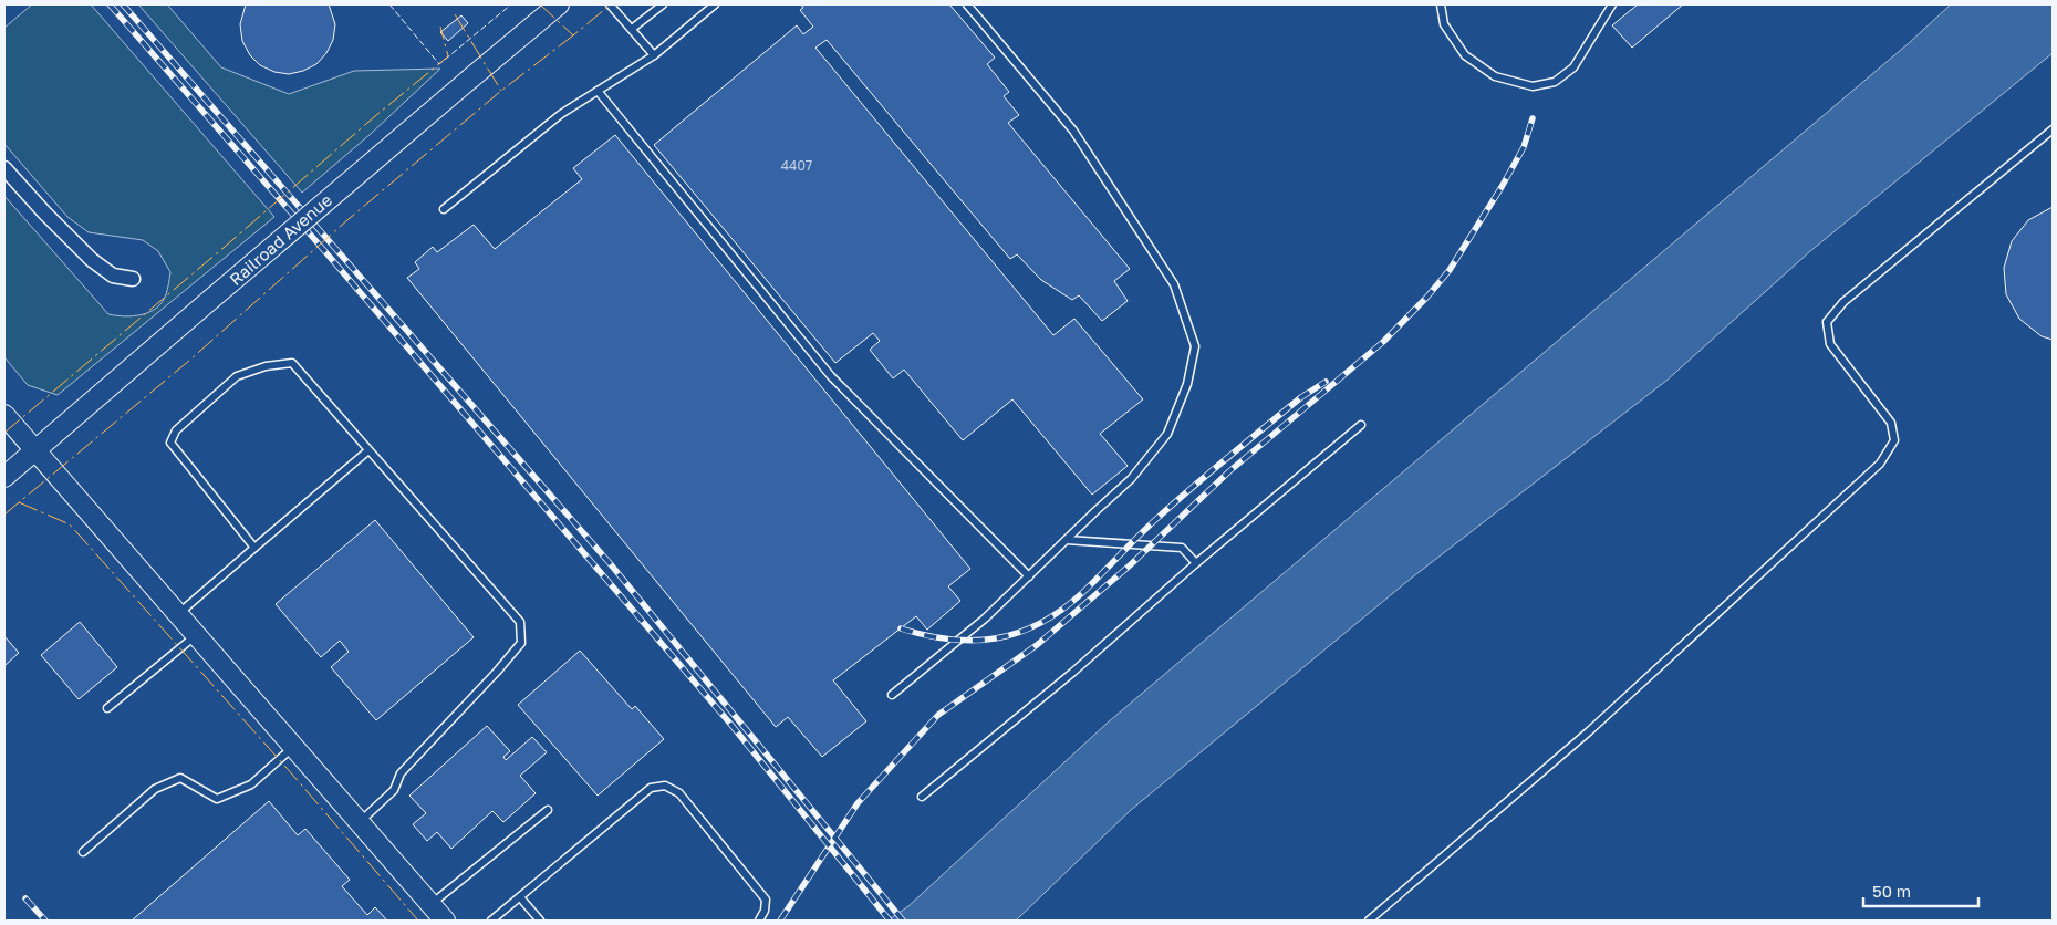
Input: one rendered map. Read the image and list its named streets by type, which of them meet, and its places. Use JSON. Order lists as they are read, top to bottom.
{
  "streets": {
    "street": ["Railroad Avenue"]
  },
  "house_numbers": ["4407"],
  "scale_bar": "50 m"
}
